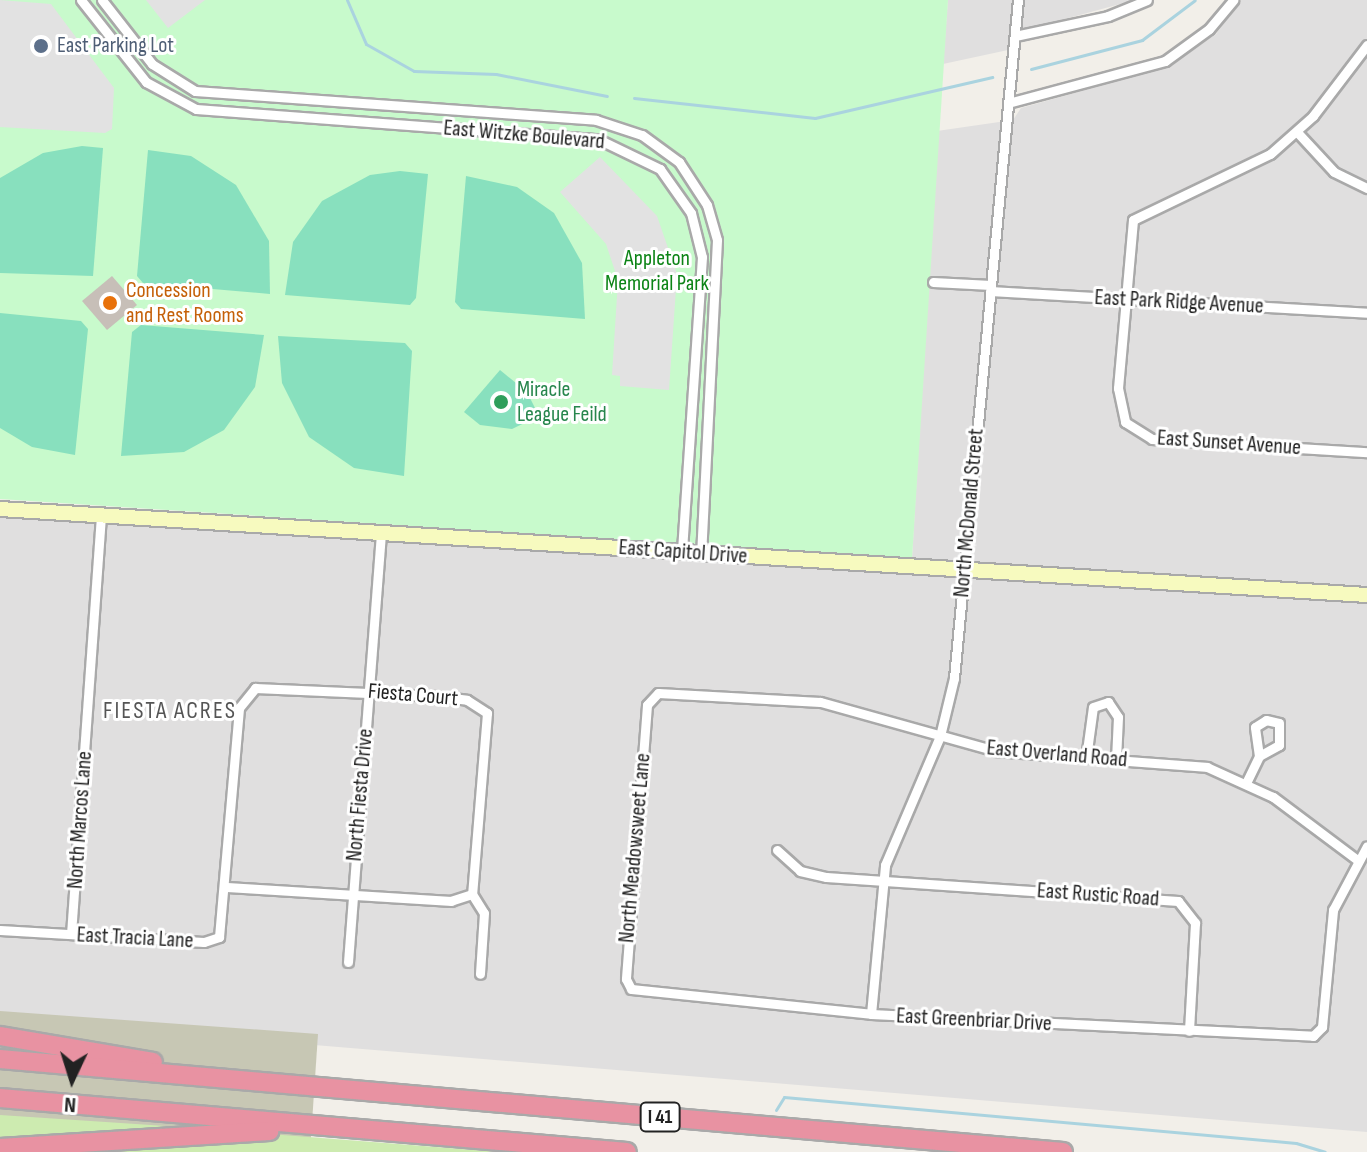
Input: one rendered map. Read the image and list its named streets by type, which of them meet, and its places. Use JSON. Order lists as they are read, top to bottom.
{
  "streets": {
    "highway": ["I 41"],
    "street": [
      "East Witzke Boulevard",
      "East Park Ridge Avenue",
      "East Sunset Avenue",
      "North McDonald Street",
      "East Capitol Drive",
      "Fiesta Court",
      "East Overland Road",
      "North Fiesta Drive",
      "North Marcos Lane",
      "North Meadowsweet Lane",
      "East Rustic Road",
      "East Tracia Lane",
      "East Greenbriar Drive"
    ]
  },
  "crossings": [
    ["East Witzke Boulevard", "East Capitol Drive"],
    ["East Park Ridge Avenue", "East Sunset Avenue"],
    ["East Park Ridge Avenue", "North McDonald Street"],
    ["North McDonald Street", "East Capitol Drive"],
    ["North McDonald Street", "East Overland Road"],
    ["North McDonald Street", "East Rustic Road"],
    ["North McDonald Street", "East Greenbriar Drive"],
    ["East Capitol Drive", "North Fiesta Drive"],
    ["East Capitol Drive", "North Marcos Lane"],
    ["Fiesta Court", "North Fiesta Drive"],
    ["Fiesta Court", "East Tracia Lane"],
    ["East Overland Road", "North Meadowsweet Lane"],
    ["East Overland Road", "East Greenbriar Drive"],
    ["North Marcos Lane", "East Tracia Lane"],
    ["North Meadowsweet Lane", "East Greenbriar Drive"],
    ["East Rustic Road", "East Greenbriar Drive"]
  ],
  "districts": ["FIESTA ACRES"],
  "parks": ["Appleton Memorial Park"],
  "places": ["East Parking Lot", "Concession and Rest Rooms", "Miracle League Feild"],
  "north": "bottom"
}
